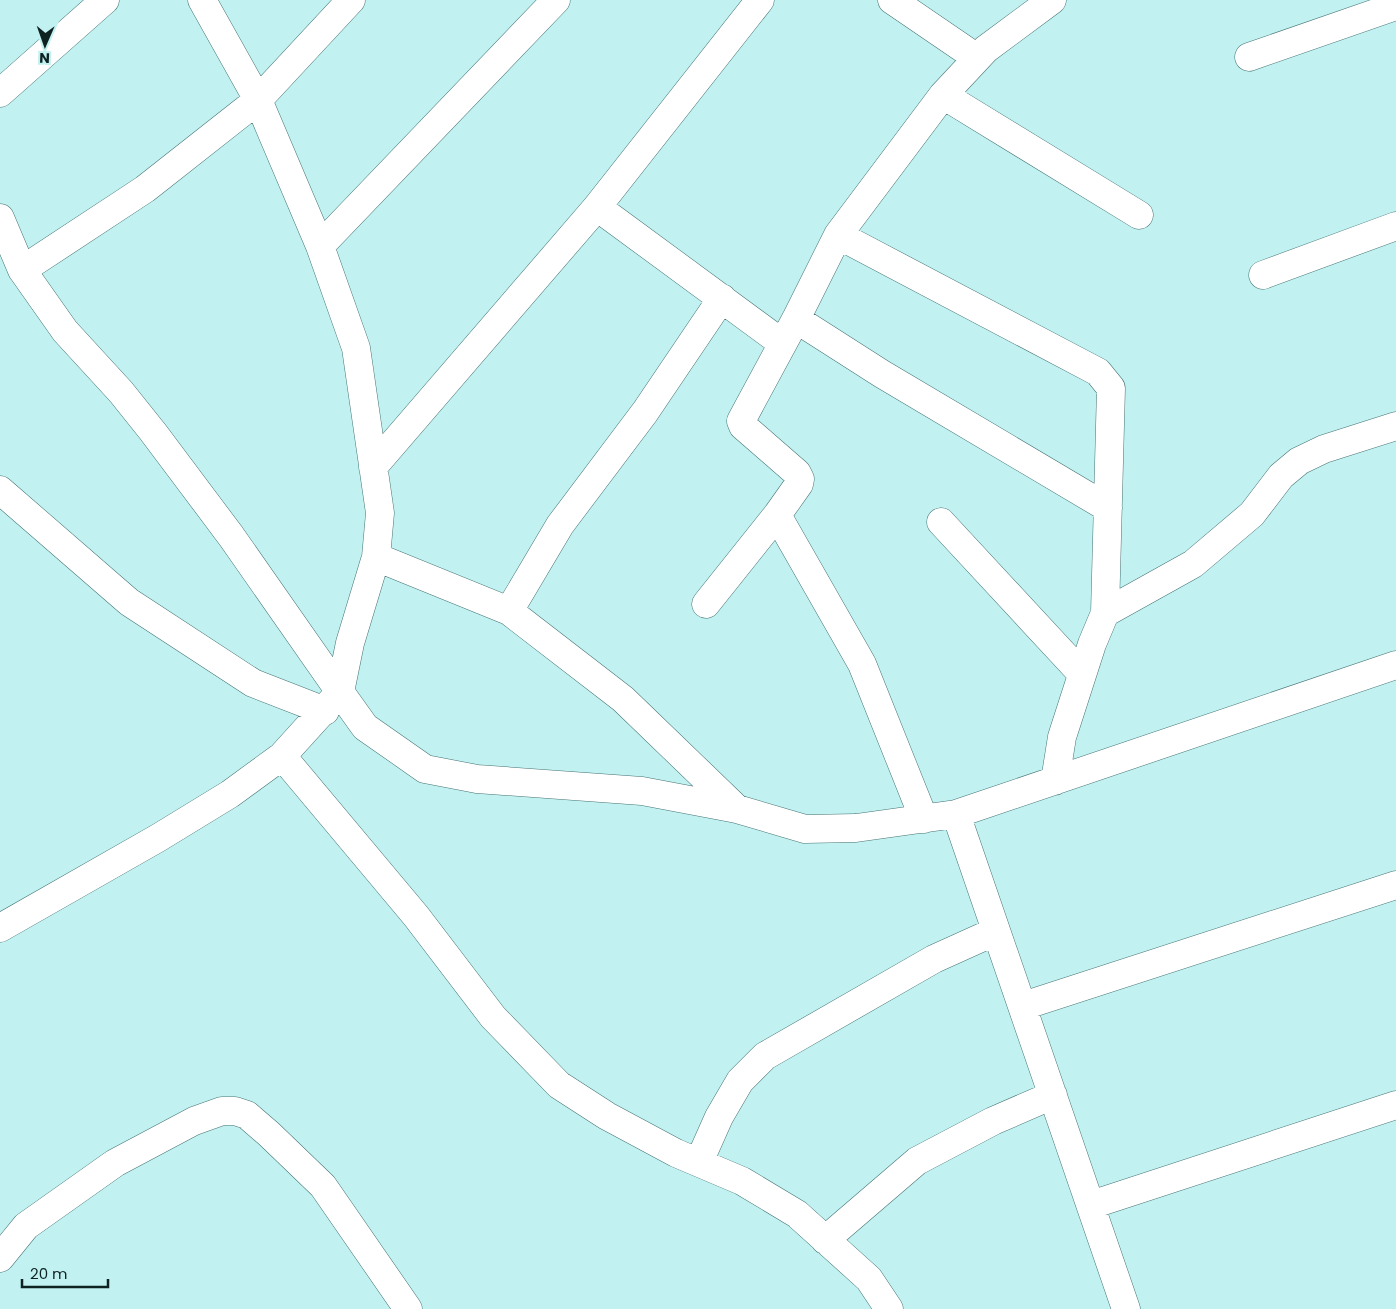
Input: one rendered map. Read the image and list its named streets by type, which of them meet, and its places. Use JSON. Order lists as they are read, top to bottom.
{
  "scale_bar": "20 m",
  "north": "bottom"
}
